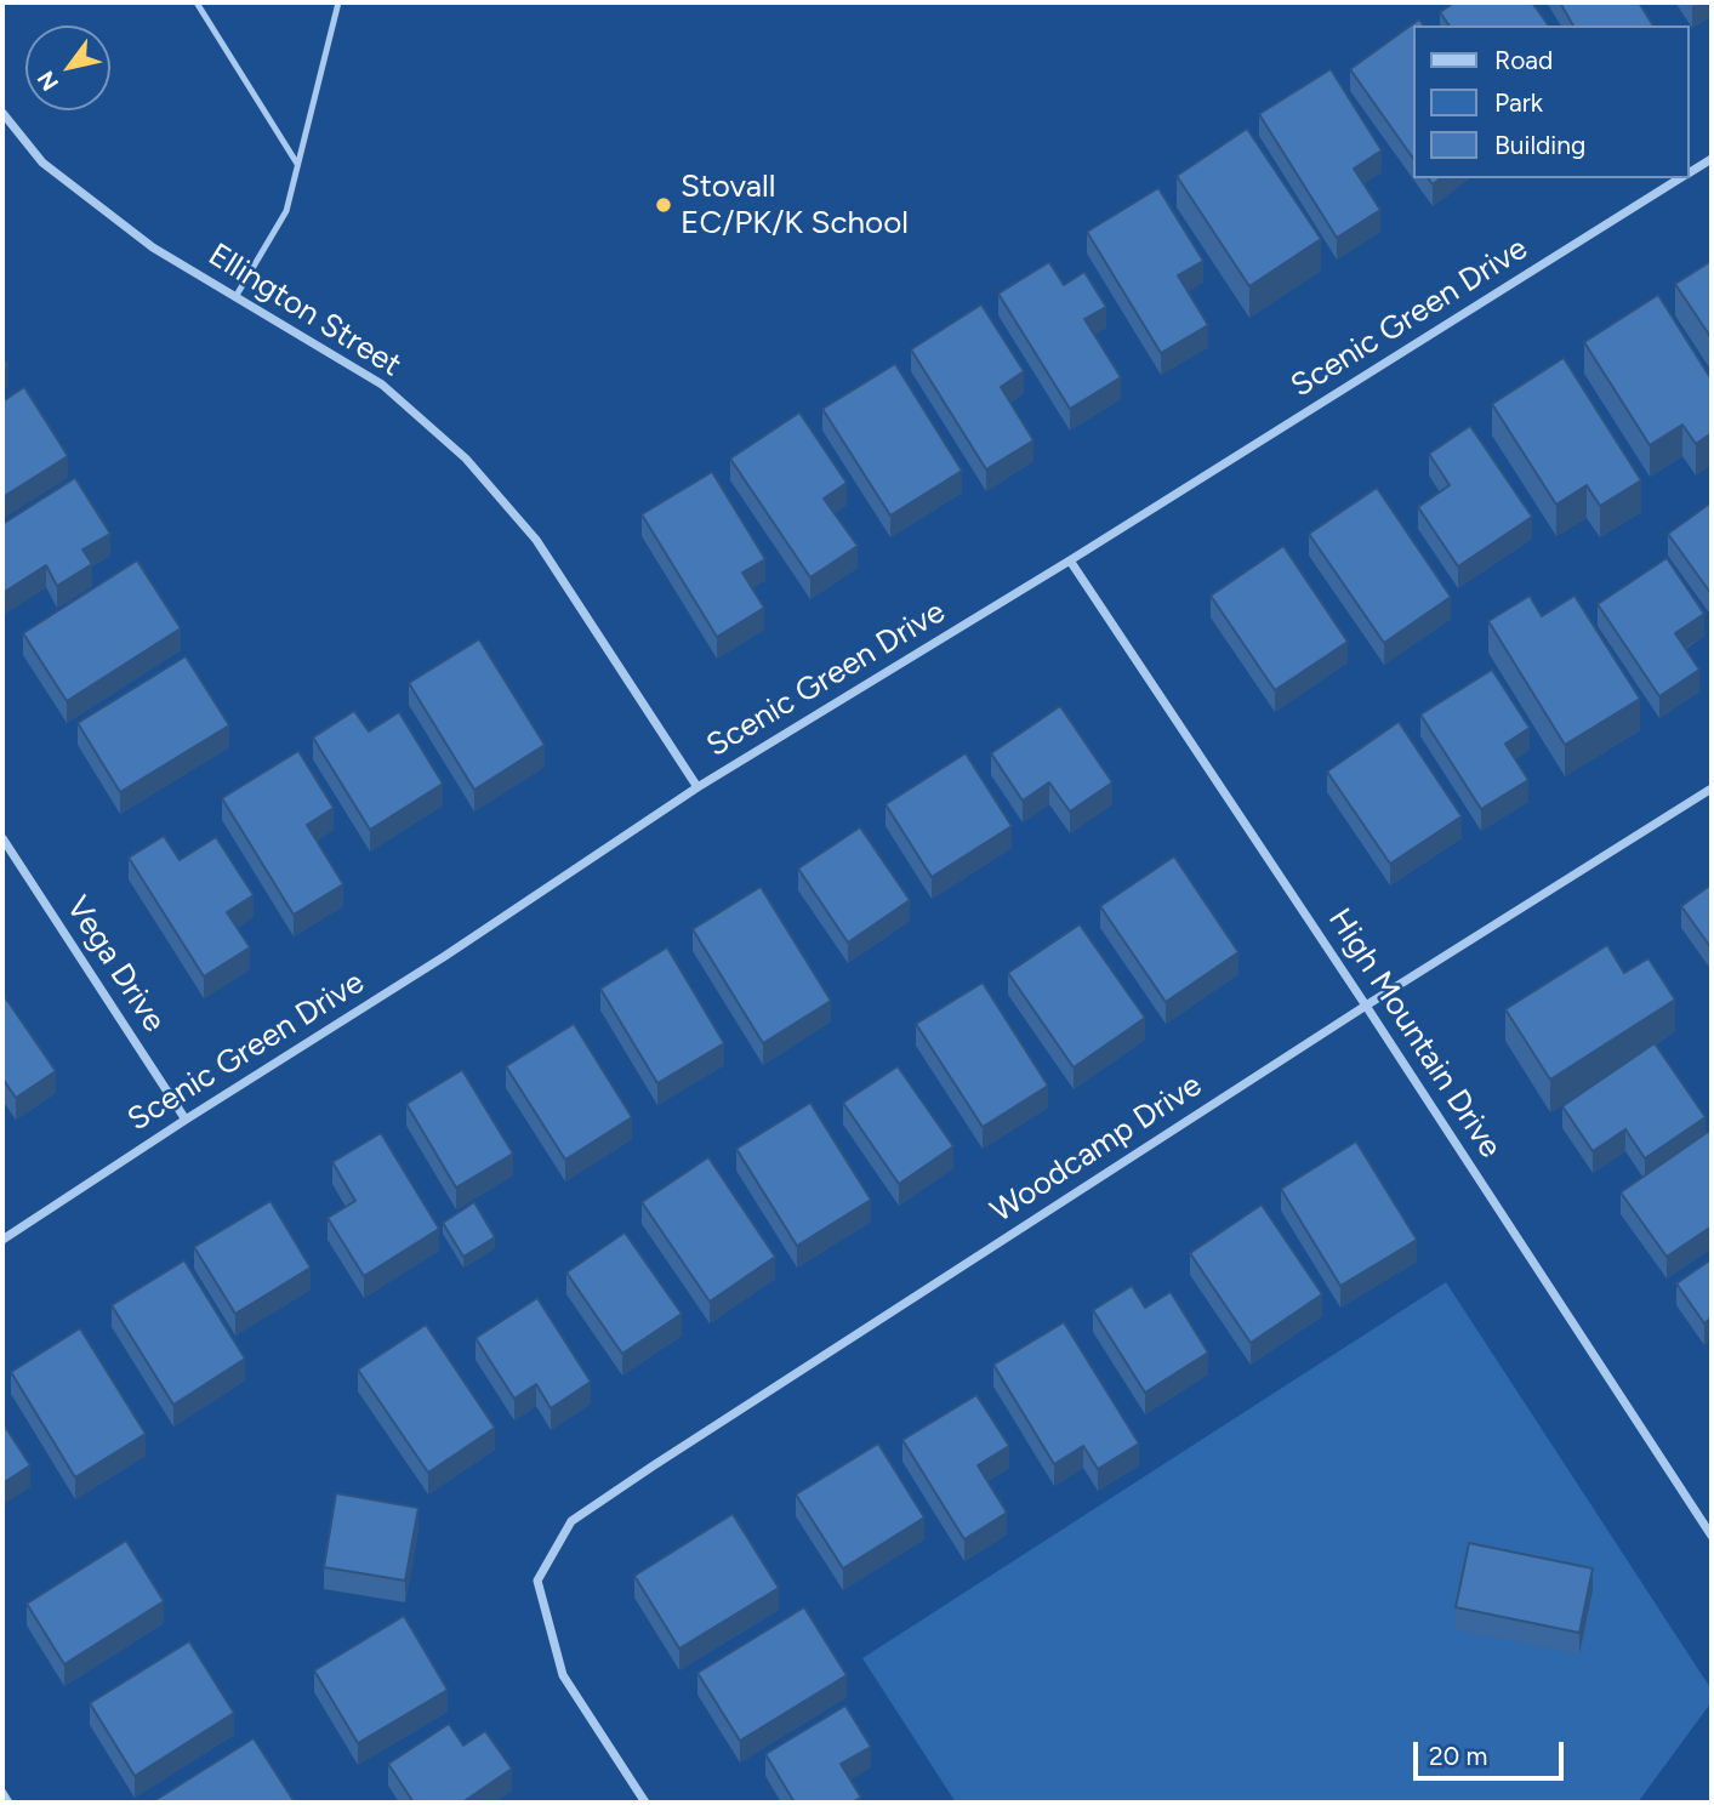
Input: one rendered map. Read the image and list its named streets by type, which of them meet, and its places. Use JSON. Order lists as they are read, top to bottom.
{
  "streets": {
    "street": [
      "Ellington Street",
      "Scenic Green Drive",
      "Vega Drive",
      "High Mountain Drive",
      "Woodcamp Drive"
    ]
  },
  "crossings": [
    ["Ellington Street", "Scenic Green Drive"],
    ["Scenic Green Drive", "Vega Drive"],
    ["Scenic Green Drive", "High Mountain Drive"],
    ["High Mountain Drive", "Woodcamp Drive"]
  ],
  "places": ["Stovall EC/PK/K School"],
  "legend": ["Road", "Park", "Building"],
  "scale_bar": "20 m",
  "north": "bottom left"
}
